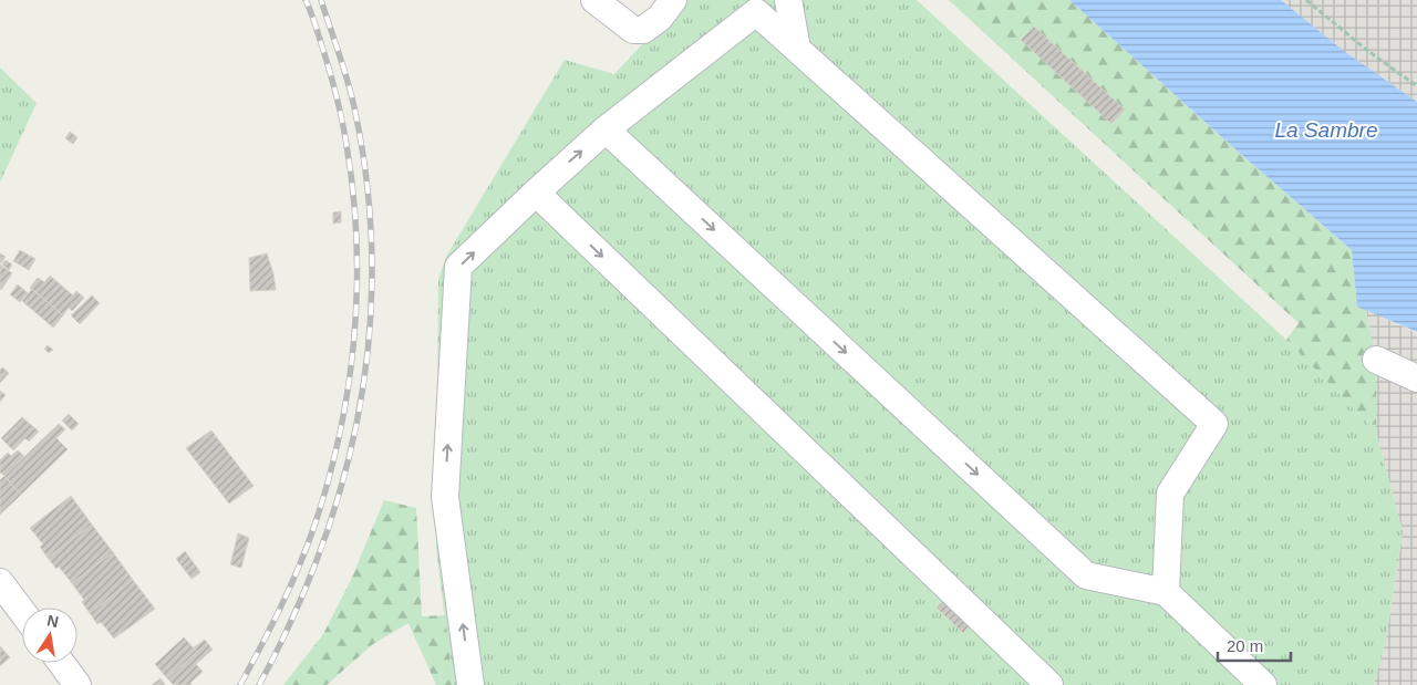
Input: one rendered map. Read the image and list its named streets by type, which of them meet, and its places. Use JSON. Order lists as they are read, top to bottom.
{
  "water": ["La Sambre"],
  "scale_bar": "20 m",
  "north": "top"
}
